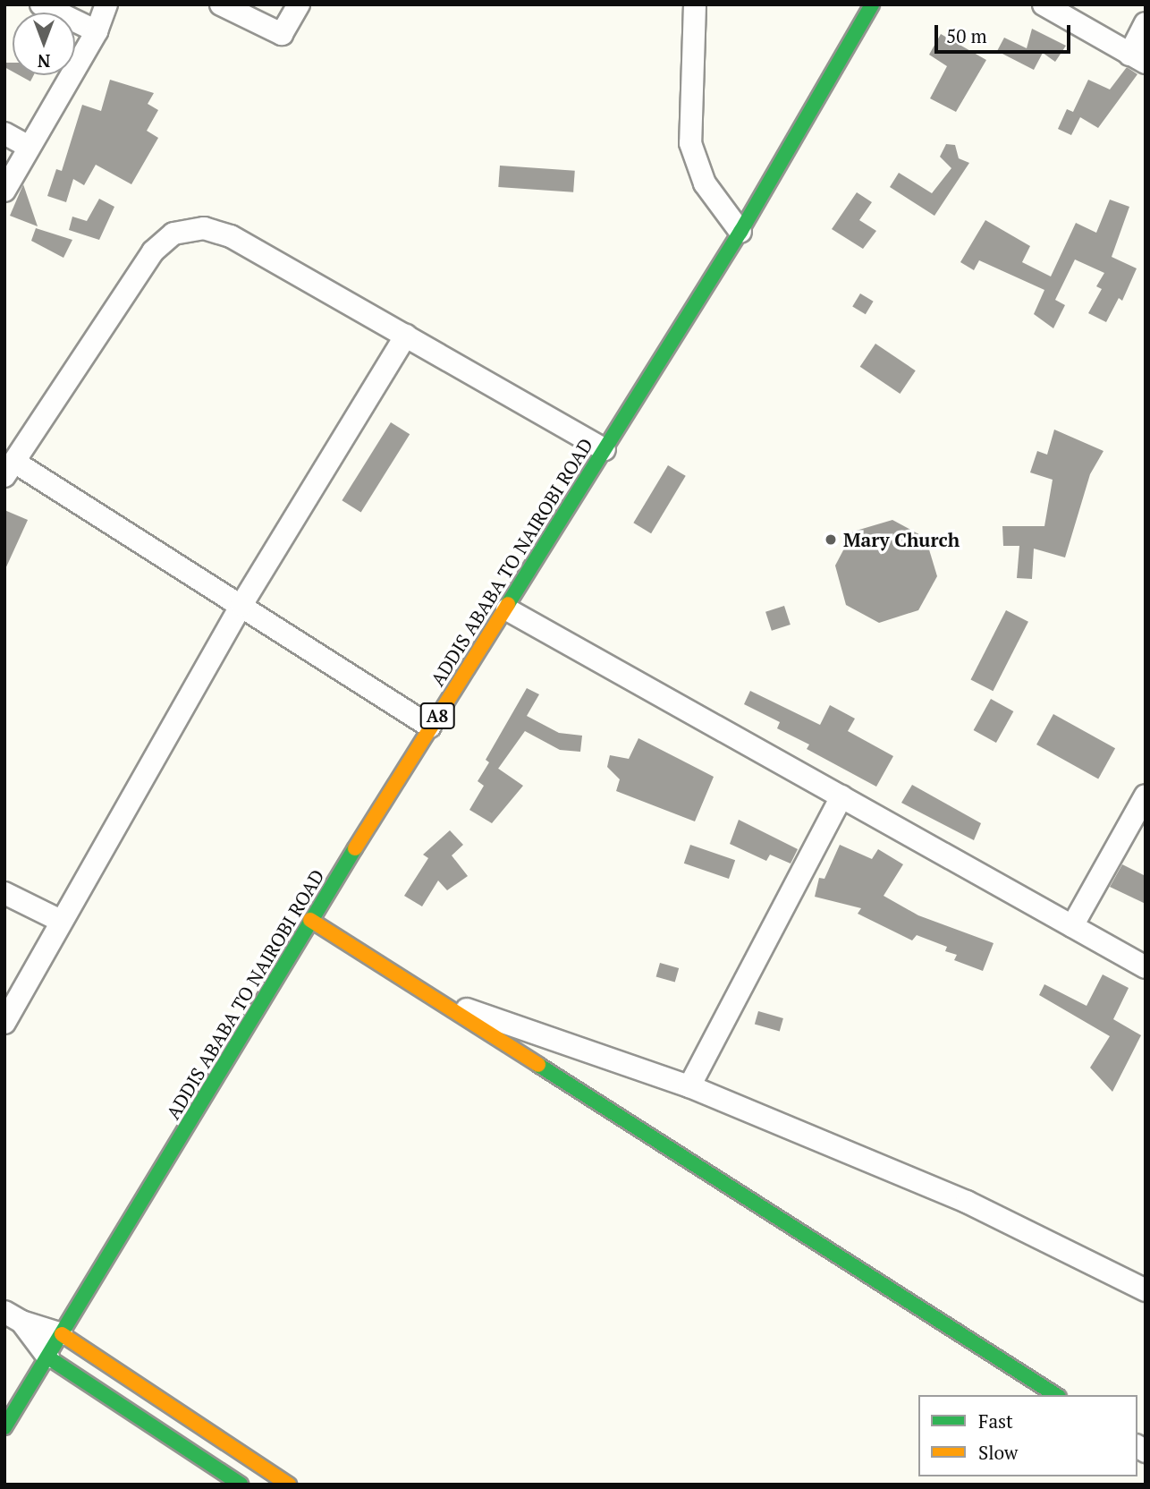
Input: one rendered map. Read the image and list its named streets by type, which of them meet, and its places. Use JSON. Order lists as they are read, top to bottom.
{
  "streets": {
    "main road": ["ADDIS ABABA TO NAIROBI ROAD", "A8"]
  },
  "places": ["Mary Church"],
  "legend": ["Fast", "Slow"],
  "scale_bar": "50 m",
  "north": "bottom"
}
